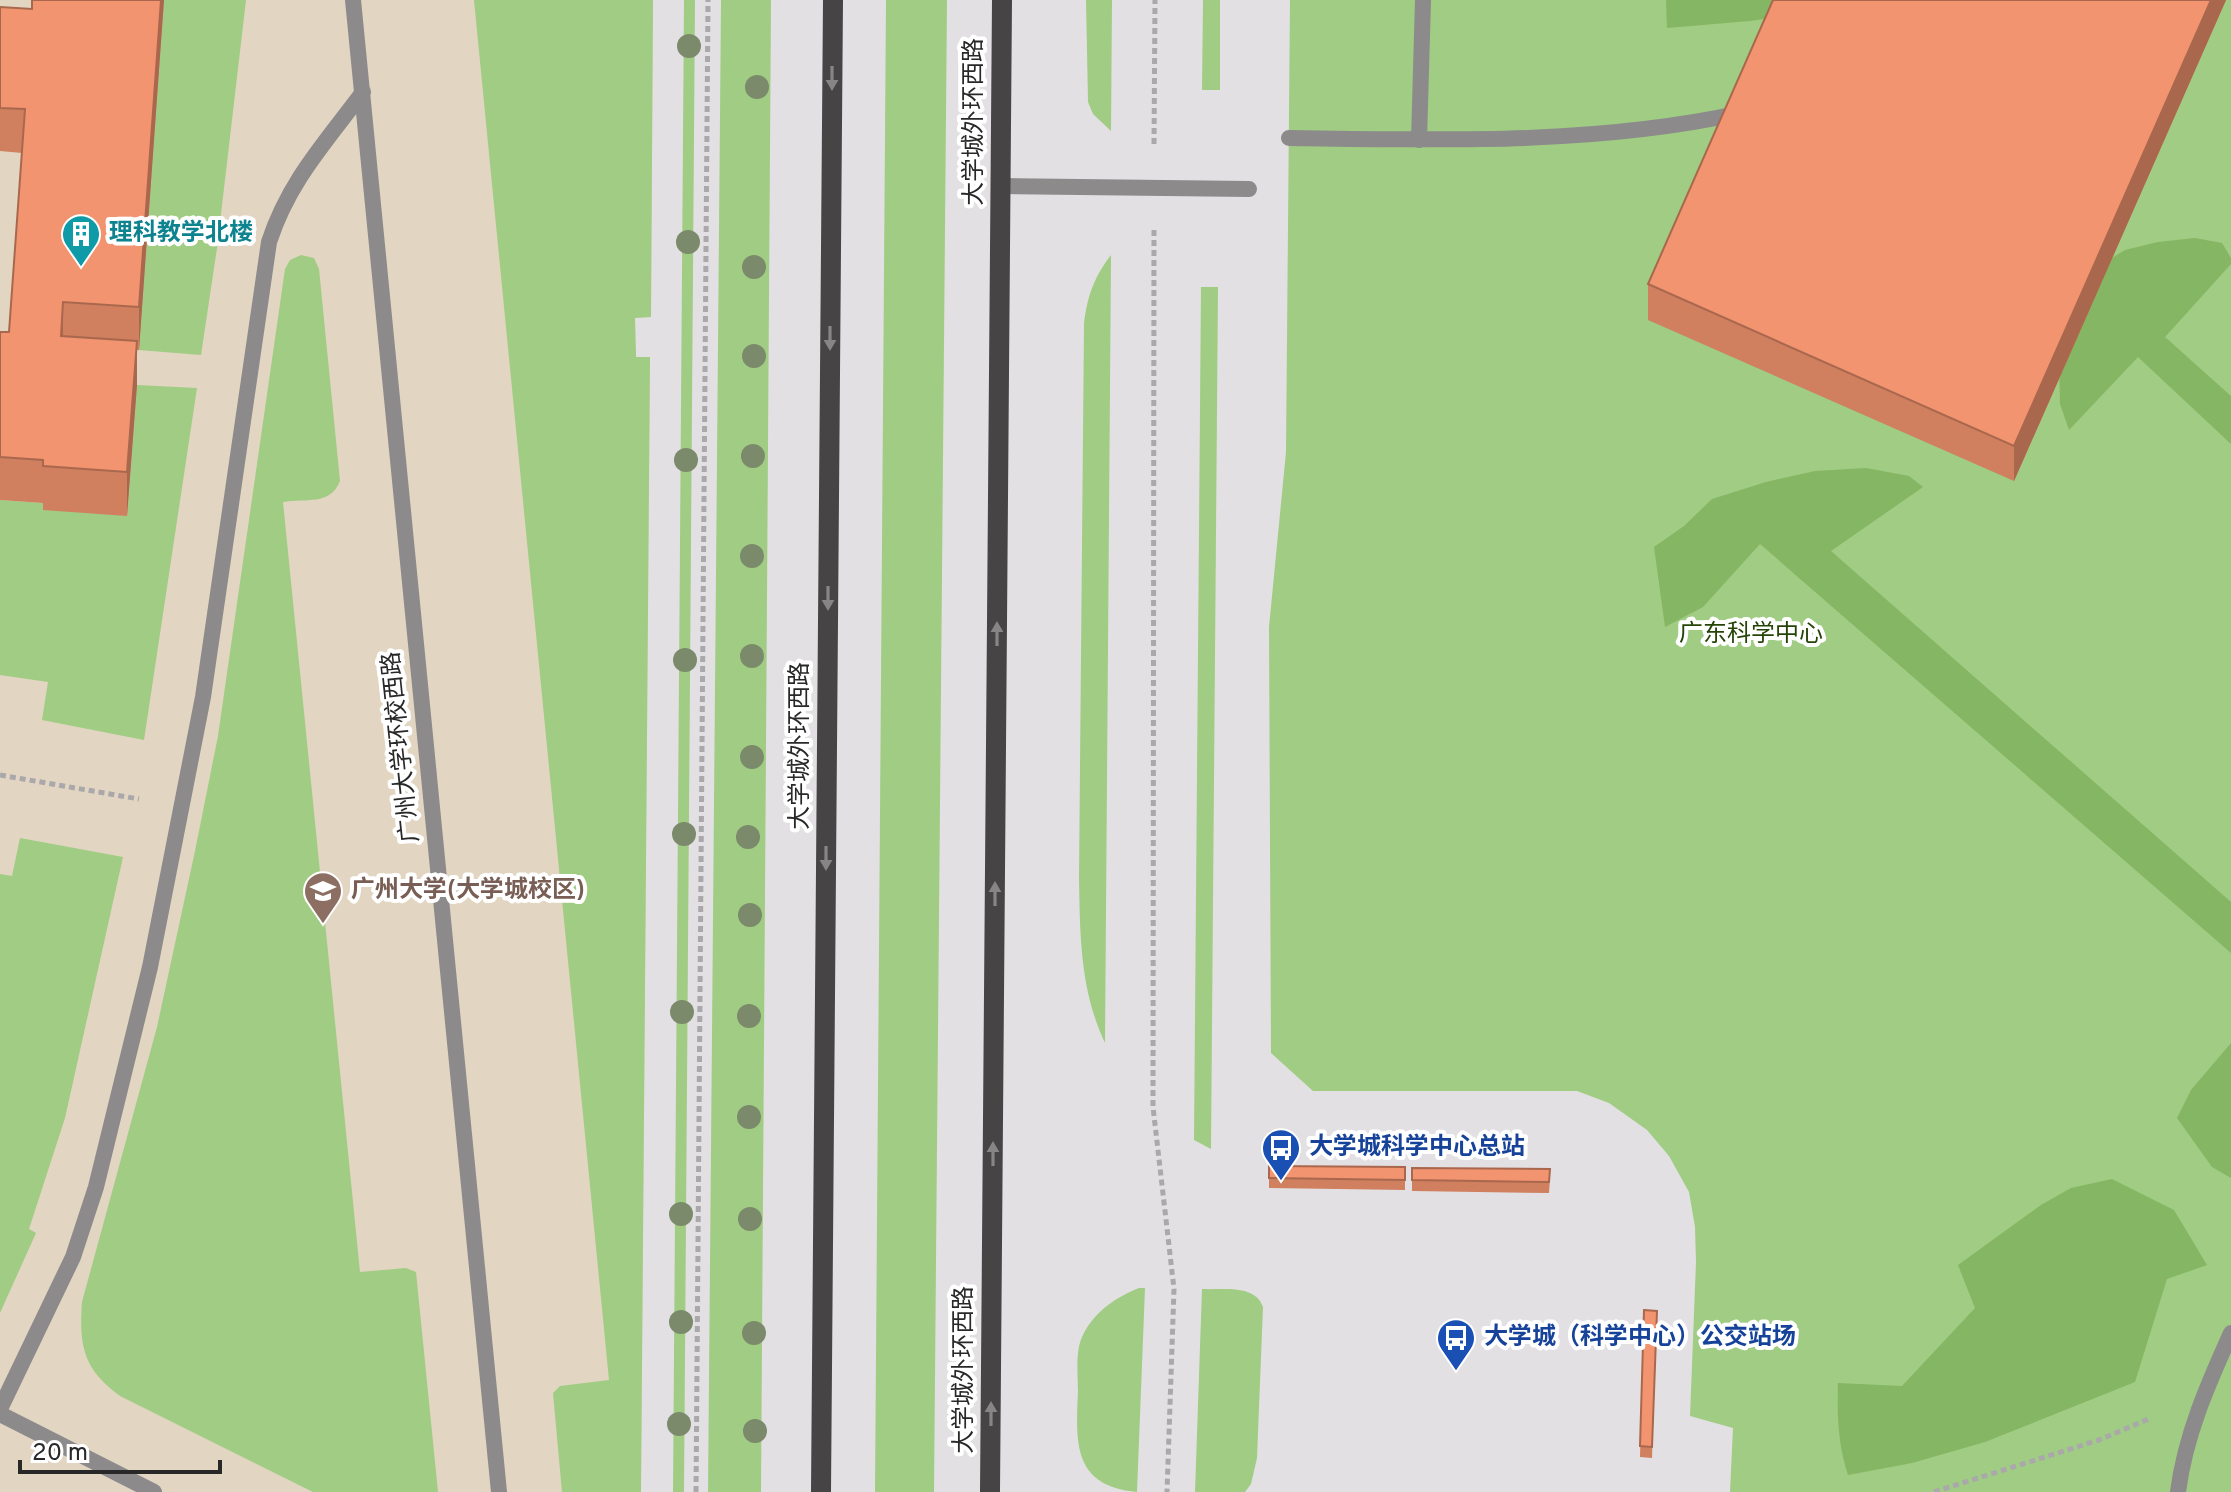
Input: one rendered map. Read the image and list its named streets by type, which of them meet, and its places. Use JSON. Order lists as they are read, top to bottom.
{
  "streets": {
    "main road": ["大学城外环西路"],
    "lane": ["广州大学环校西路"]
  },
  "parks": ["广东科学中心"],
  "places": {
    "building": ["理科教学北楼"],
    "school or university": ["广州大学(大学城校区)"],
    "bus stop": ["大学城科学中心总站", "大学城（科学中心）公交站场"]
  },
  "scale_bar": "20 m"
}
